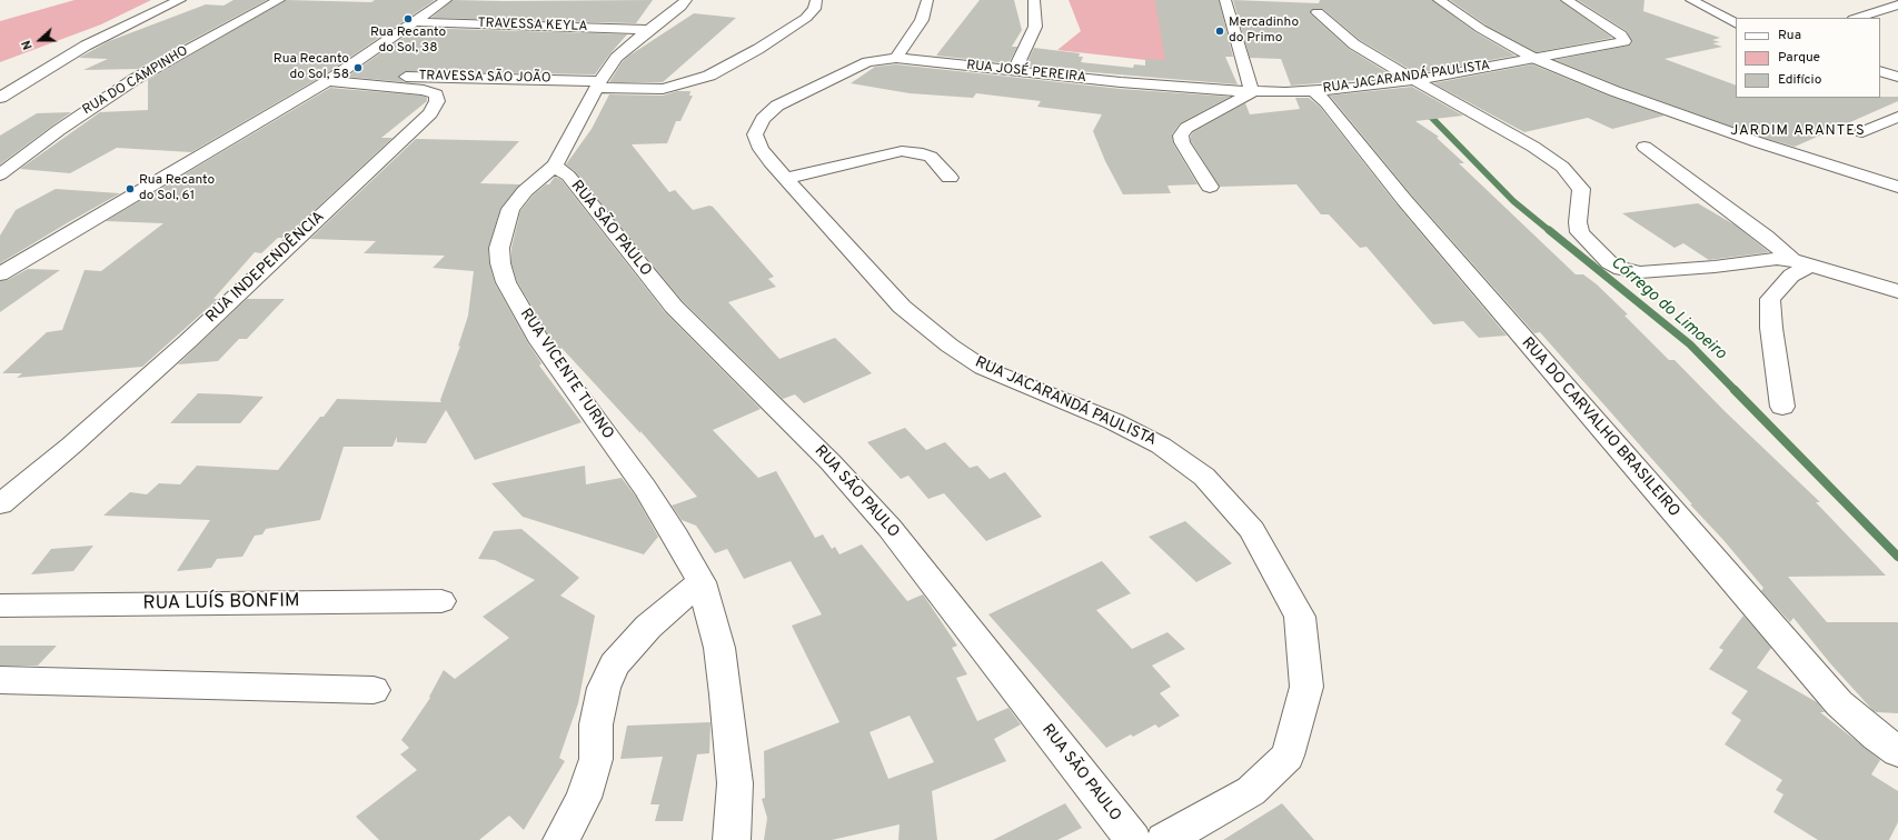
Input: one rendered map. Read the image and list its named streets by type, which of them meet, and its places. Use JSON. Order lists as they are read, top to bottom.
{
  "streets": {
    "street": [
      "TRAVESSA KEYLA",
      "RUA JOSÉ PEREIRA",
      "TRAVESSA SÃO JOÃO",
      "RUA JACARANDÁ PAULISTA",
      "RUA DO CAMPINHO",
      "RUA SÃO PAULO",
      "RUA INDEPENDÊNCIA",
      "RUA VICENTE TURNO",
      "RUA DO CARVALHO BRASILEIRO",
      "RUA LUÍS BONFIM"
    ]
  },
  "crossings": [
    ["TRAVESSA KEYLA", "RUA VICENTE TURNO"],
    ["RUA JOSÉ PEREIRA", "RUA JACARANDÁ PAULISTA"],
    ["TRAVESSA SÃO JOÃO", "RUA INDEPENDÊNCIA"],
    ["TRAVESSA SÃO JOÃO", "RUA VICENTE TURNO"],
    ["RUA JACARANDÁ PAULISTA", "RUA DO CARVALHO BRASILEIRO"],
    ["RUA SÃO PAULO", "RUA VICENTE TURNO"]
  ],
  "districts": ["JARDIM ARANTES"],
  "water": ["Córrego do Limoeiro"],
  "places": [
    "Rua Recanto do Sol, 38",
    "Mercadinho do Primo",
    "Rua Recanto do Sol, 58",
    "Rua Recanto do Sol, 61"
  ],
  "legend": ["Rua", "Parque", "Edifício"],
  "north": "left"
}
